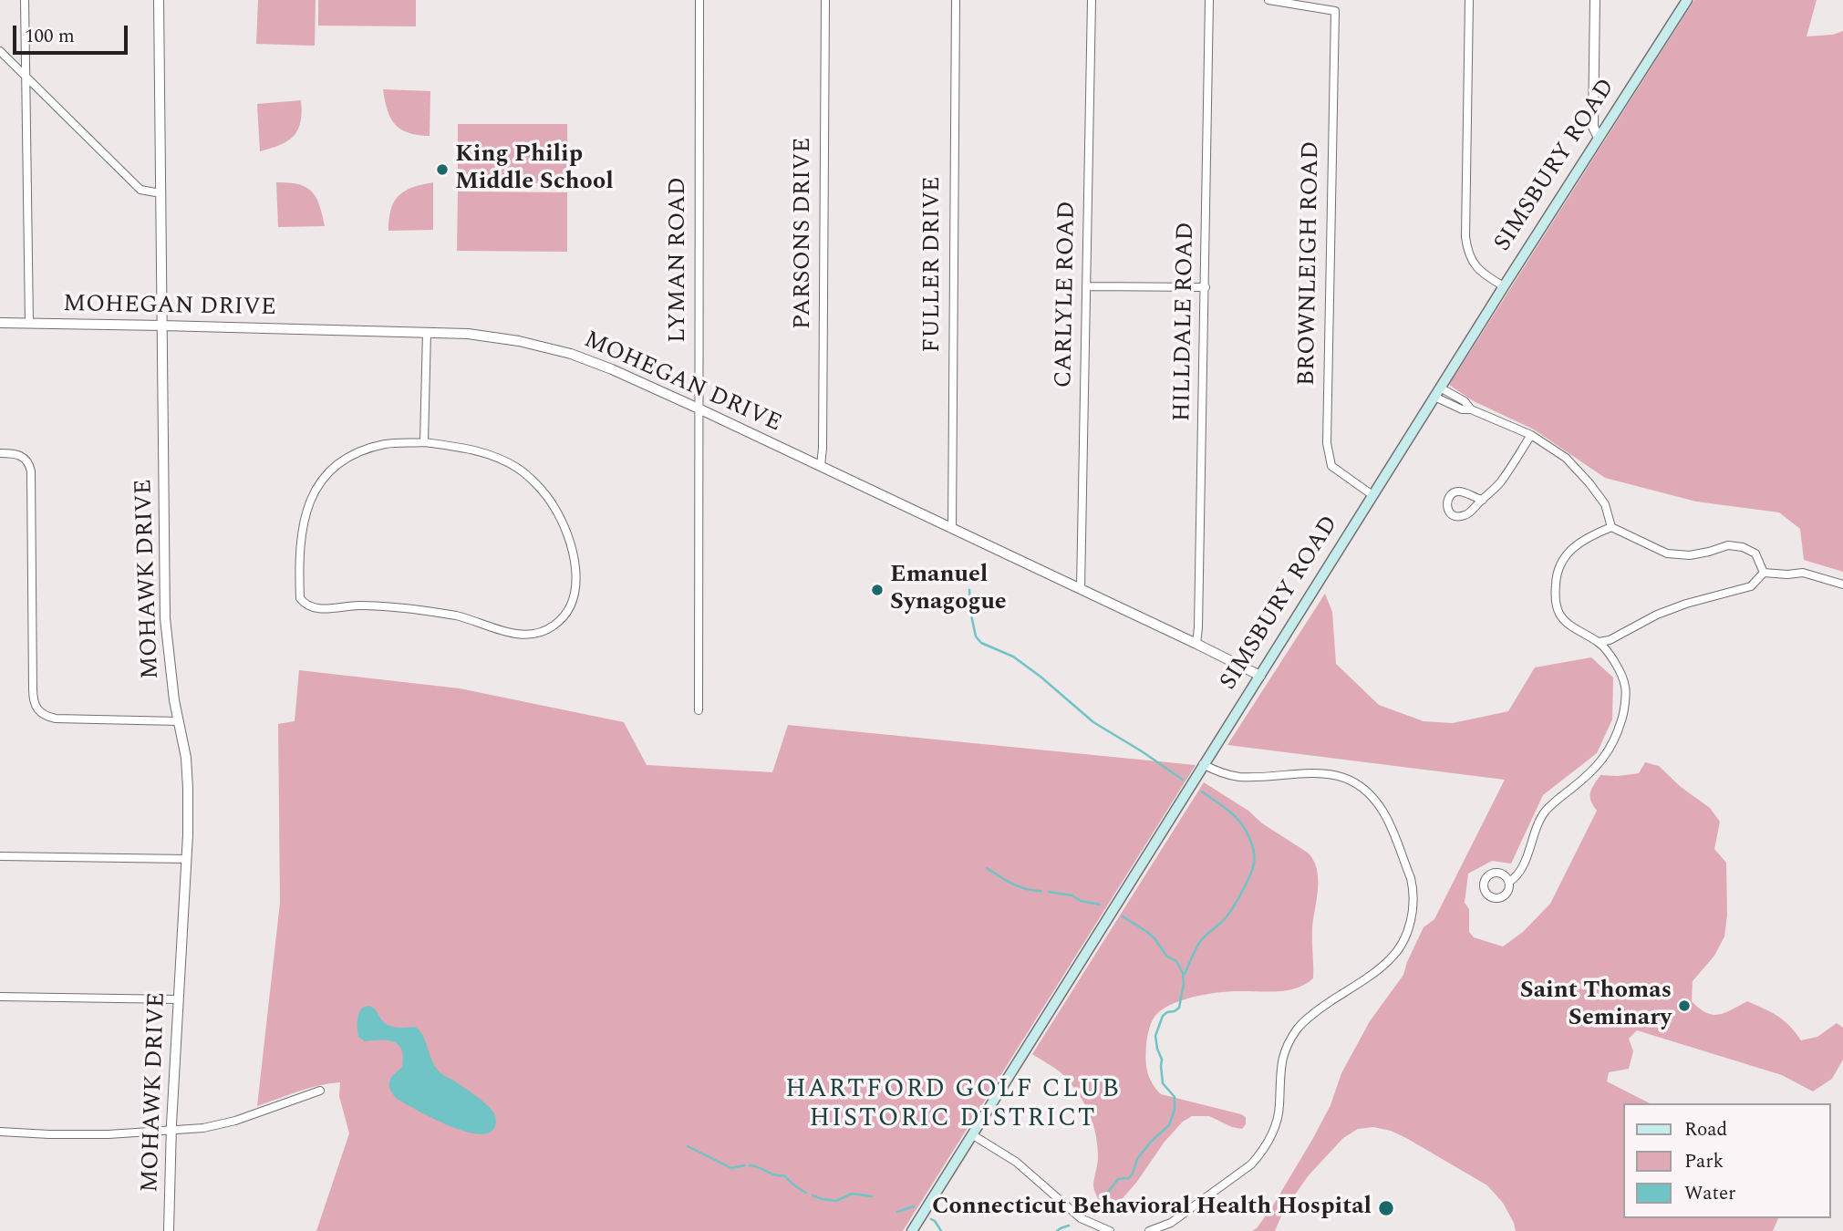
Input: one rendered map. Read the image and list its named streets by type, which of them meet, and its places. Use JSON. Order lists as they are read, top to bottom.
{
  "streets": {
    "main road": ["SIMSBURY ROAD"],
    "street": [
      "PARSONS DRIVE",
      "LYMAN ROAD",
      "BROWNLEIGH ROAD",
      "FULLER DRIVE",
      "CARLYLE ROAD",
      "MOHEGAN DRIVE",
      "HILLDALE ROAD",
      "MOHAWK DRIVE"
    ]
  },
  "crossings": [
    ["SIMSBURY ROAD", "BROWNLEIGH ROAD"],
    ["SIMSBURY ROAD", "MOHEGAN DRIVE"],
    ["PARSONS DRIVE", "MOHEGAN DRIVE"],
    ["LYMAN ROAD", "MOHEGAN DRIVE"],
    ["FULLER DRIVE", "MOHEGAN DRIVE"],
    ["CARLYLE ROAD", "MOHEGAN DRIVE"],
    ["MOHEGAN DRIVE", "HILLDALE ROAD"],
    ["MOHEGAN DRIVE", "MOHAWK DRIVE"]
  ],
  "districts": ["HARTFORD GOLF CLUB HISTORIC DISTRICT"],
  "places": [
    "King Philip Middle School",
    "Emanuel Synagogue",
    "Saint Thomas Seminary",
    "Connecticut Behavioral Health Hospital"
  ],
  "legend": ["Road", "Park", "Water"],
  "scale_bar": "100 m"
}
